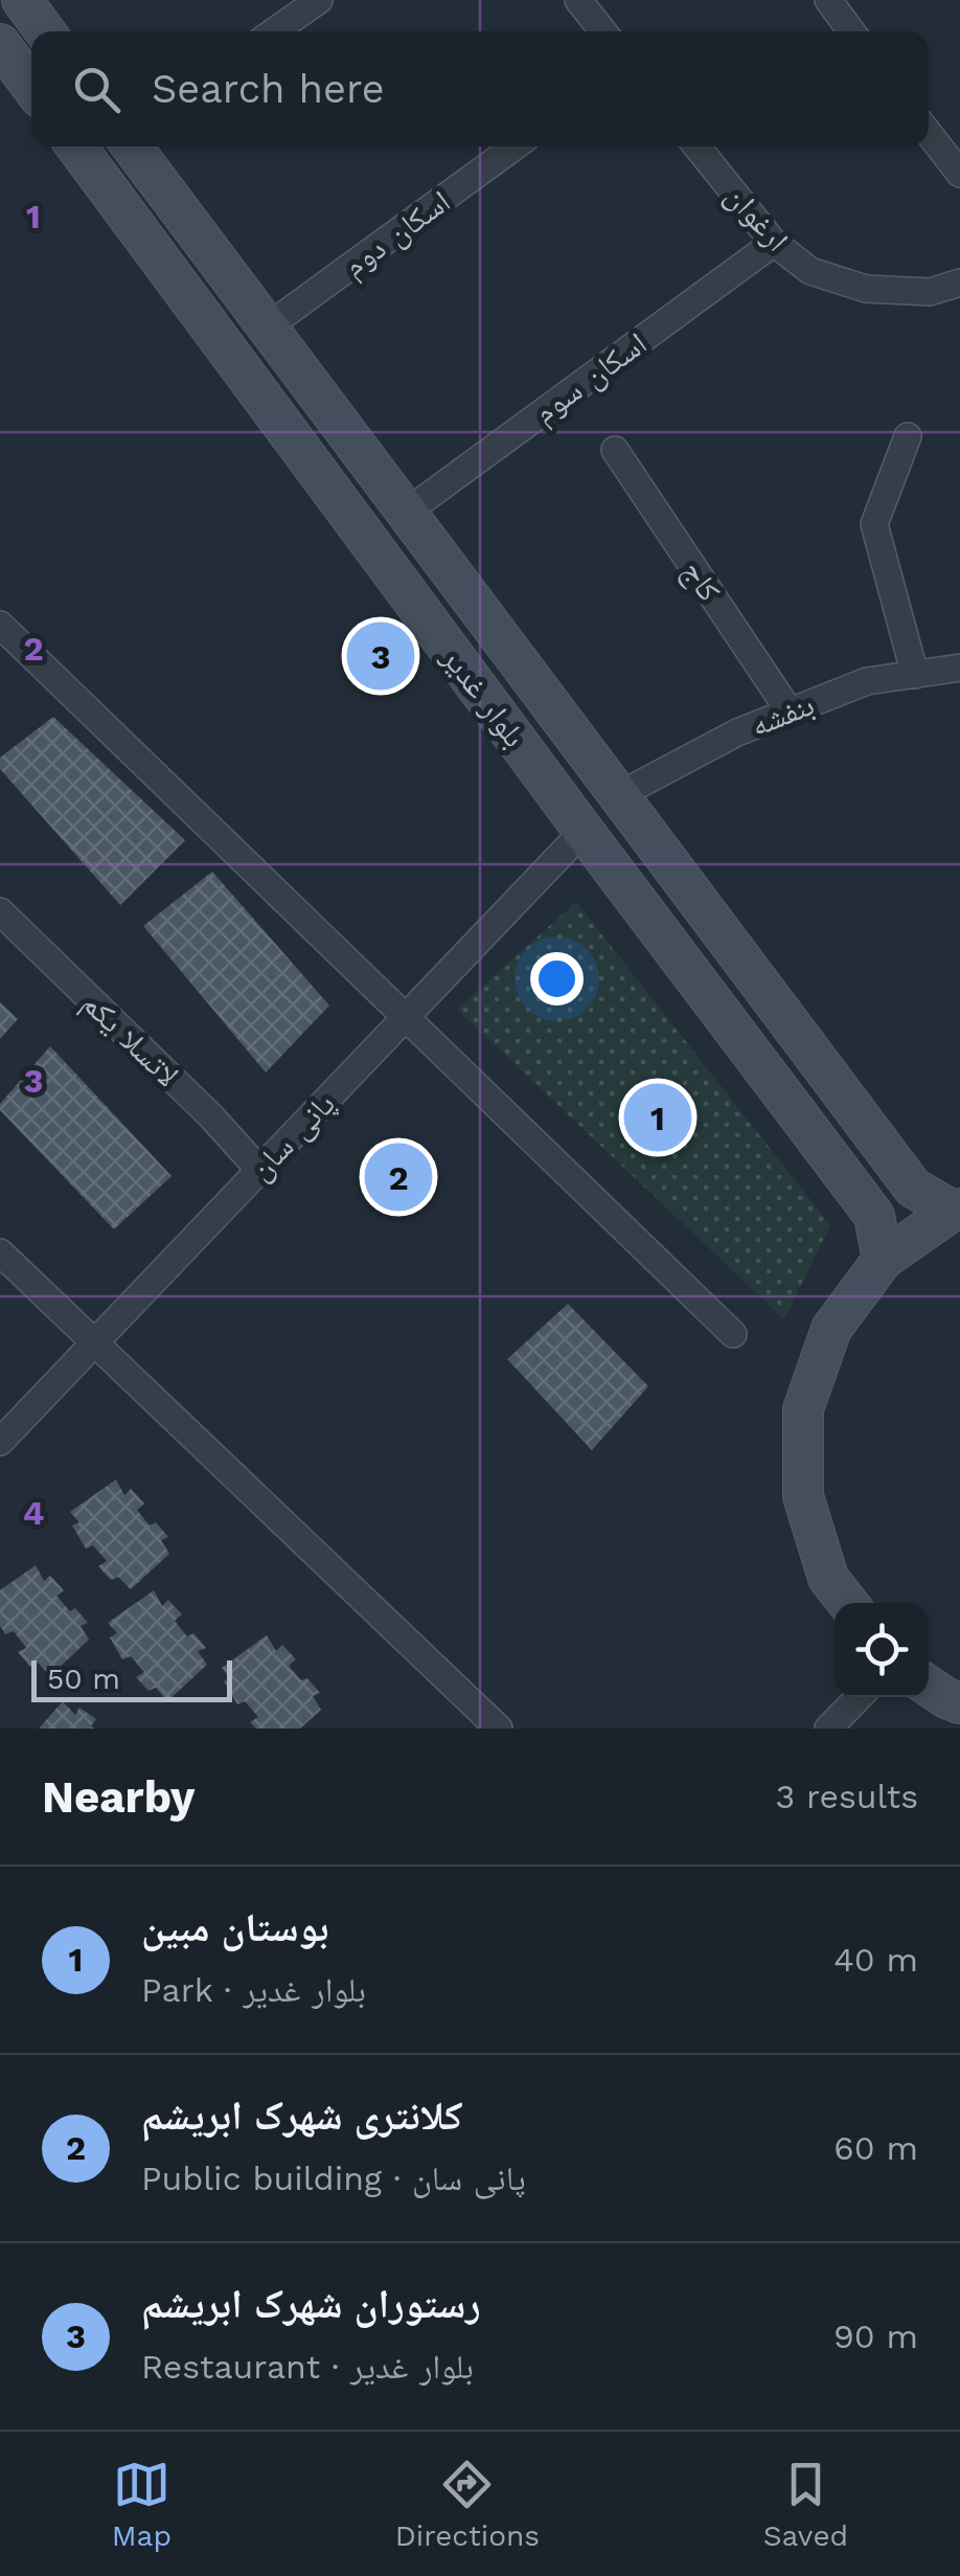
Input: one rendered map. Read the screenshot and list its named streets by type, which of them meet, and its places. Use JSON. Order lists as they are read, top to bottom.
{
  "streets": {
    "street": [
      "ارغوان",
      "اسکان دوم",
      "اسکان سوم",
      "کاج",
      "بلوار غدیر",
      "بنفشه",
      "لاتسلا یکم",
      "پانی سان"
    ]
  },
  "crossings": [
    ["ارغوان", "اسکان سوم"],
    ["اسکان دوم", "بلوار غدیر"],
    ["اسکان سوم", "بلوار غدیر"],
    ["کاج", "بنفشه"],
    ["بلوار غدیر", "بنفشه"],
    ["بلوار غدیر", "پانی سان"],
    ["لاتسلا یکم", "پانی سان"]
  ],
  "scale_bar": "50 m",
  "page": {
    "search": "Search here",
    "pins": ["3", "1", "2"],
    "scale": "50 m",
    "heading": ["Nearby", "3 results"],
    "list": [
      {
        "mark": "1",
        "name": "بوستان مبین",
        "note": "Park · بلوار غدیر",
        "value": "40 m"
      },
      {
        "mark": "2",
        "name": "کلانتری شهرک ابریشم",
        "note": "Public building · پانی سان",
        "value": "60 m"
      },
      {
        "mark": "3",
        "name": "رستوران شهرک ابریشم",
        "note": "Restaurant · بلوار غدیر",
        "value": "90 m"
      }
    ],
    "nav": ["Map", "Directions", "Saved"]
  },
  "grid": {
    "rows": [
      "1",
      "2",
      "3",
      "4"
    ]
  }
}
